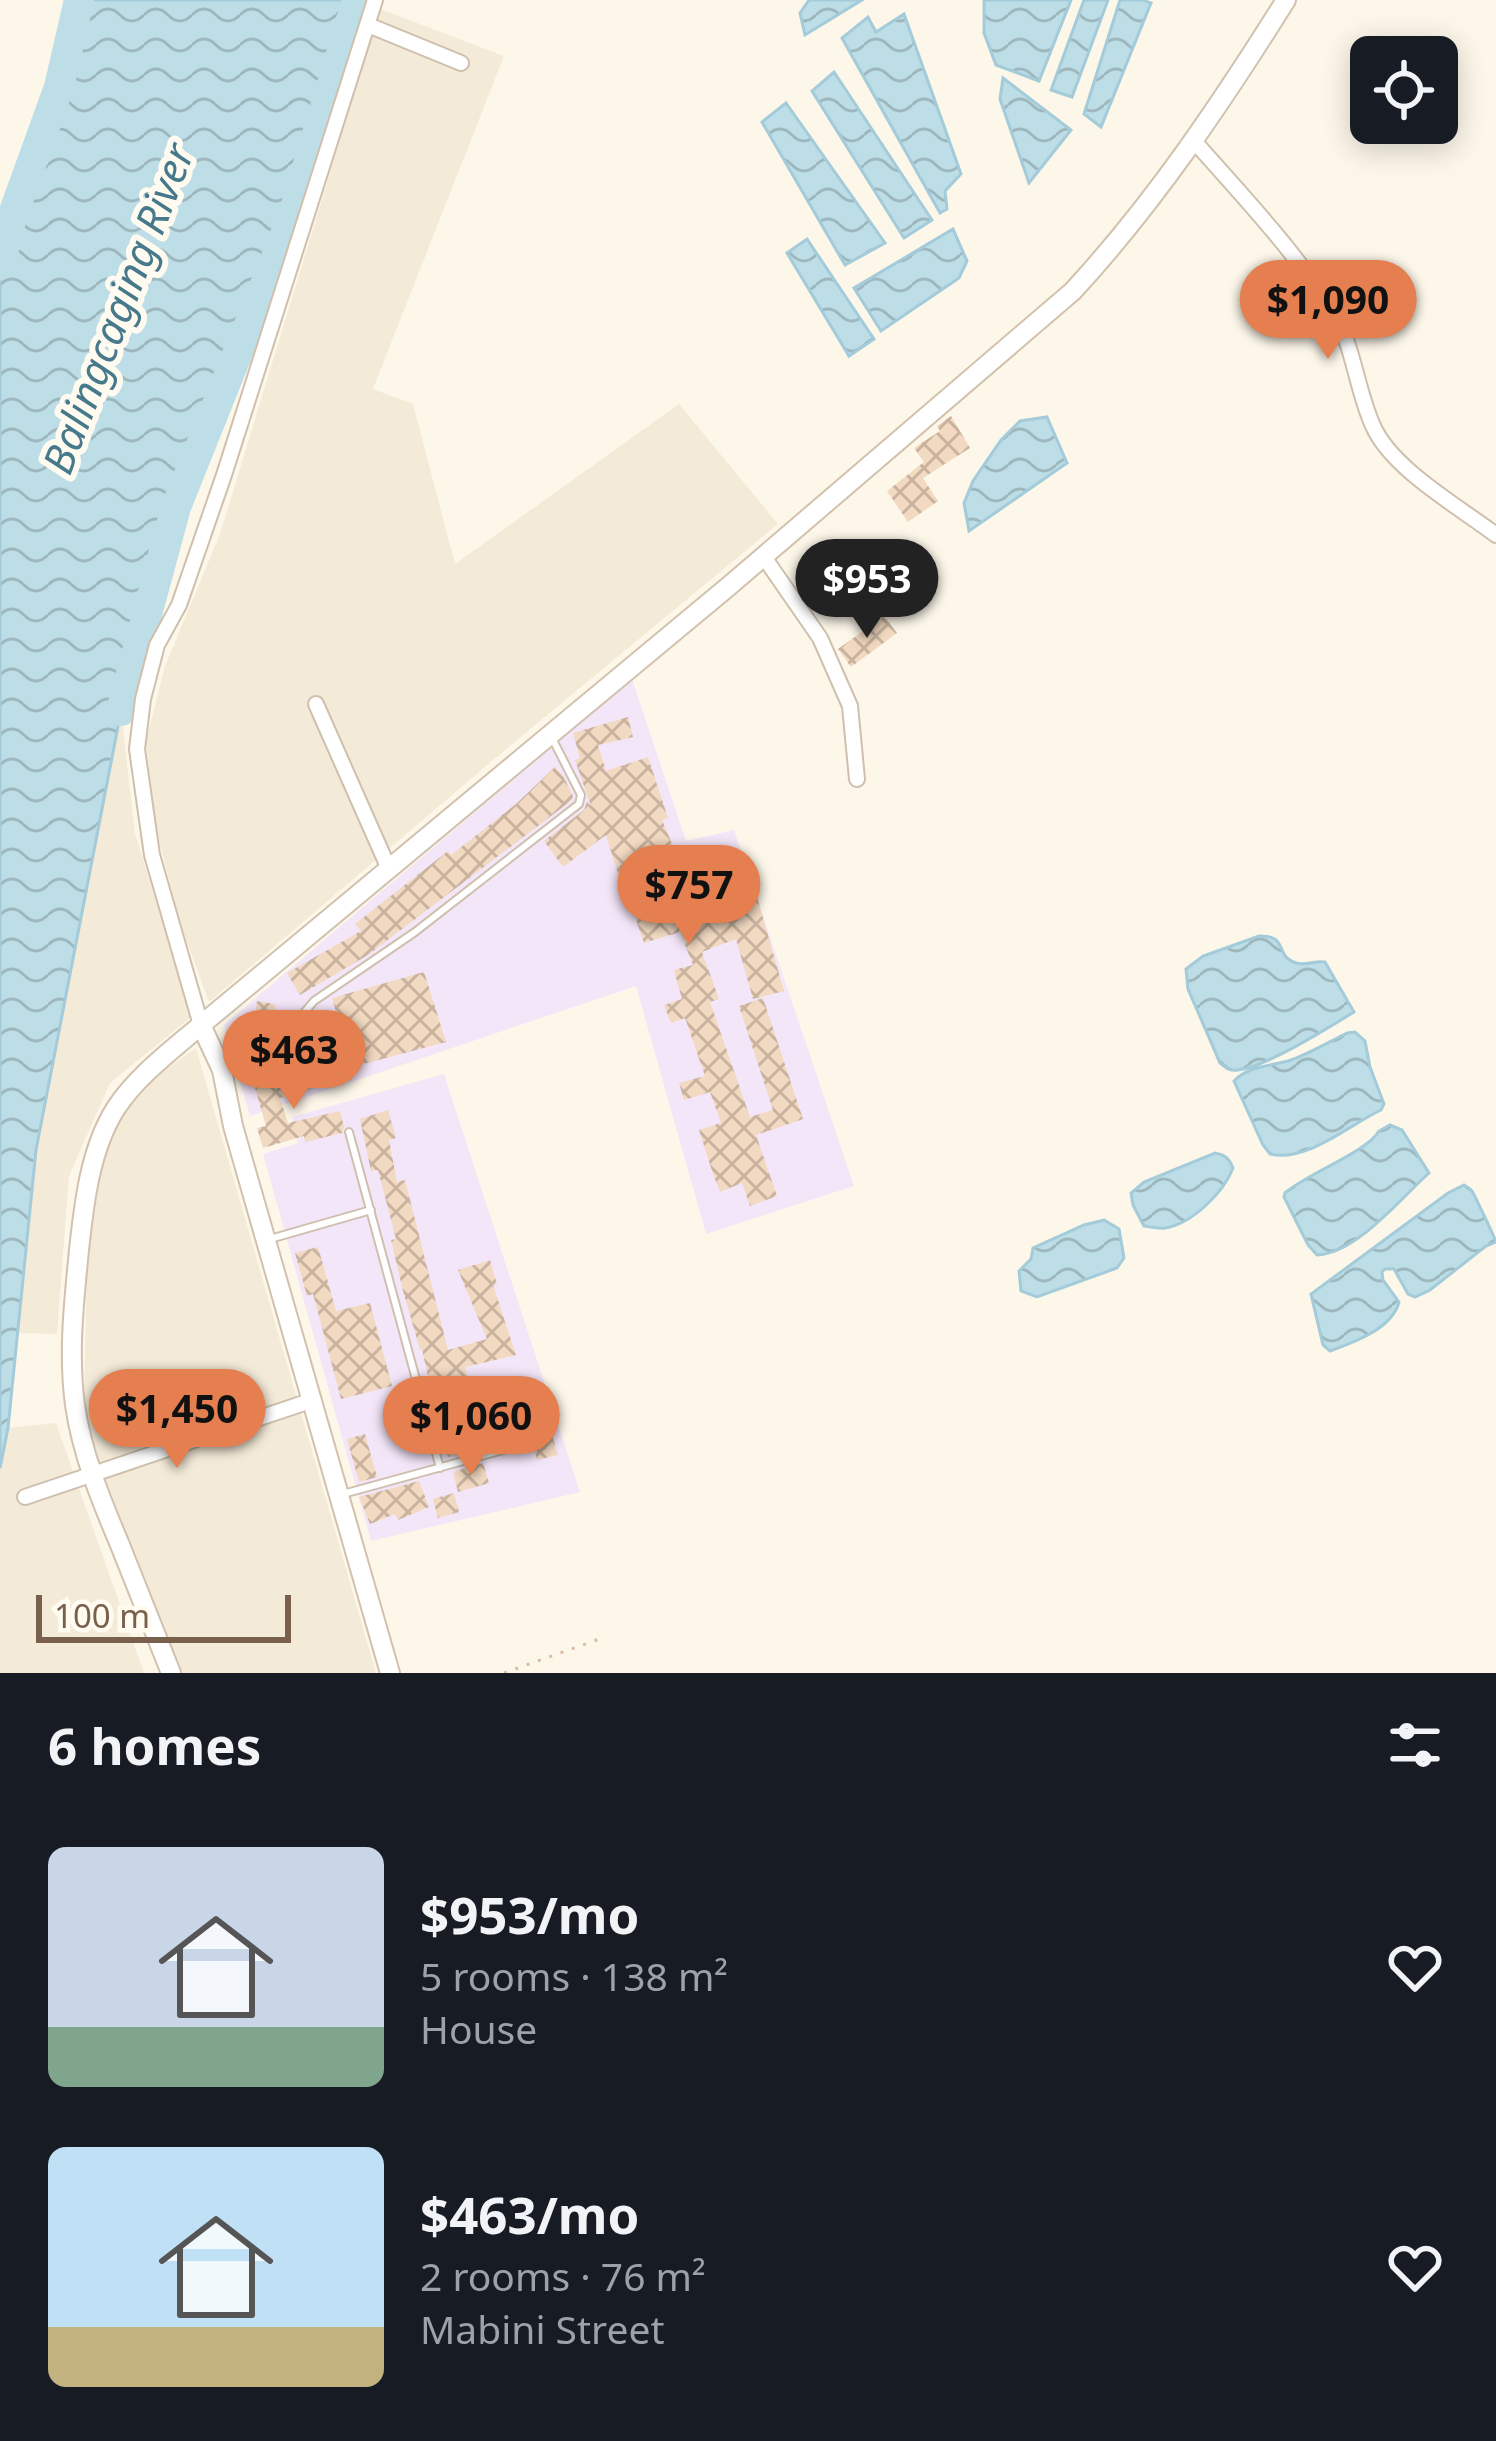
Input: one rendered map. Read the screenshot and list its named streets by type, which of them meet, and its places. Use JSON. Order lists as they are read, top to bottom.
{
  "water": ["Balingcaging River"],
  "scale_bar": "100 m",
  "page": {
    "price": [
      "$1,090",
      "$953",
      "$757",
      "$463",
      "$1,450",
      "$1,060"
    ],
    "scale": "100 m",
    "heading": "6 homes",
    "list": [
      {
        "name": "$953/mo",
        "note": "5 rooms · 138 m² · House"
      },
      {
        "name": "$463/mo",
        "note": "2 rooms · 76 m² · Mabini Street"
      }
    ]
  }
}
